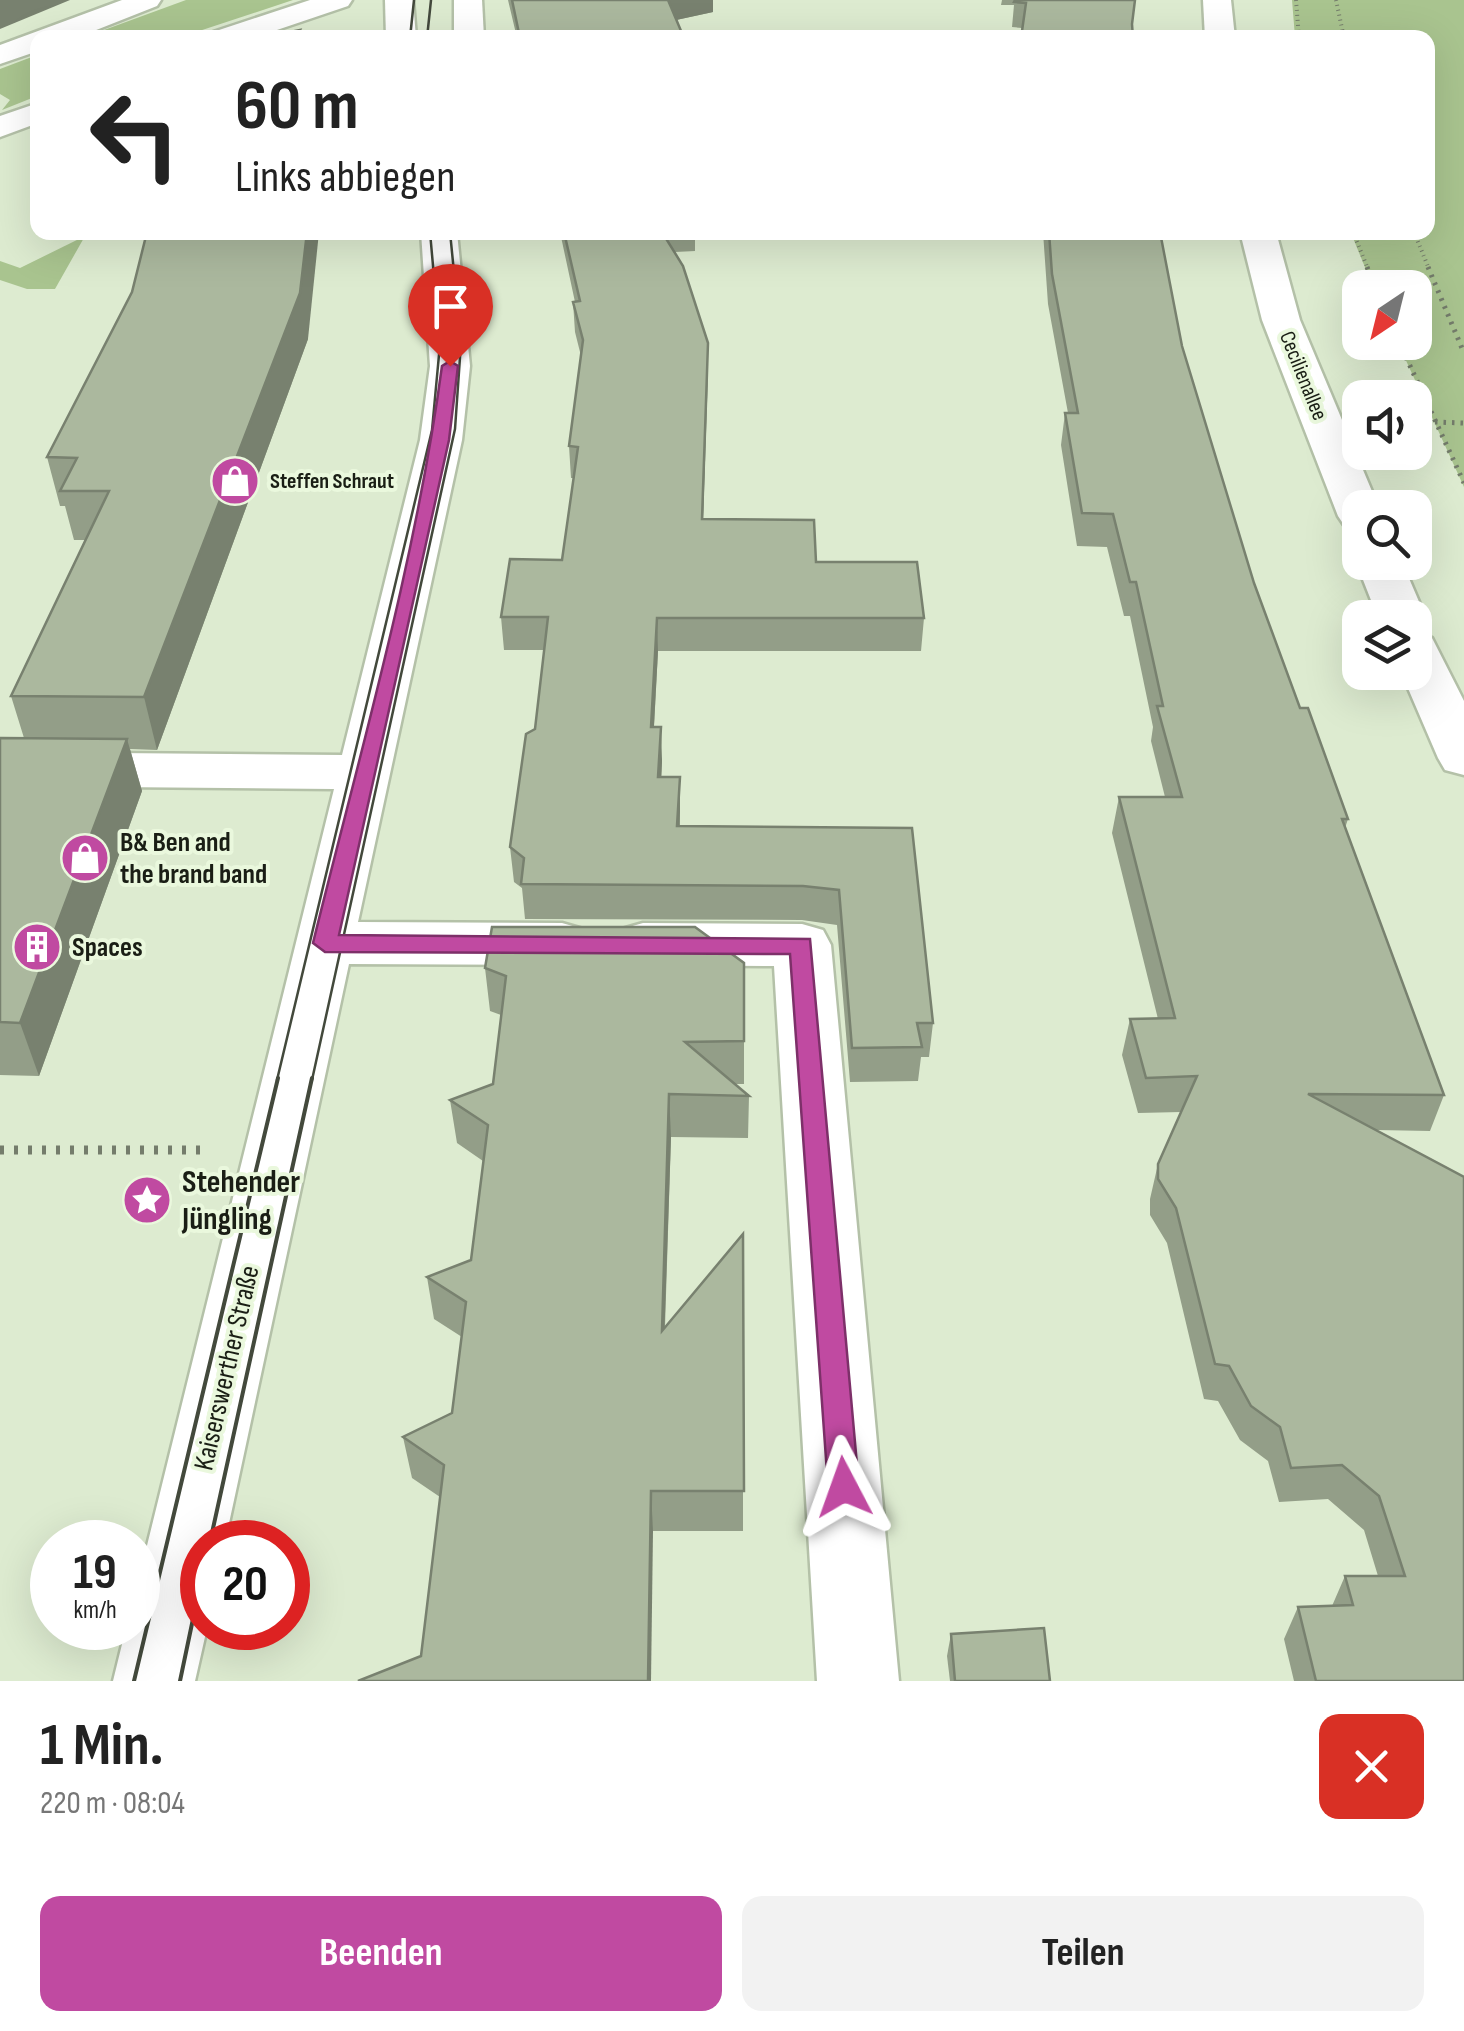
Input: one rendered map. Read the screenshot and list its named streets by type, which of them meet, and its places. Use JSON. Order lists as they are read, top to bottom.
{
  "streets": {
    "street": ["Cecilienallee", "Kaiserswerther Straße"]
  },
  "places": {
    "shop": ["Steffen Schraut", "B& Ben and the brand band"],
    "building": ["Spaces"],
    "place": ["Stehender Jüngling"]
  },
  "north": "bottom left",
  "page": {
    "turn": ["60 m", "Links abbiegen"],
    "speed": "19 km/h",
    "limit": "20",
    "heading": ["1 Min.", "220 m · 08:04"],
    "buttons": ["Beenden", "Teilen"]
  }
}
